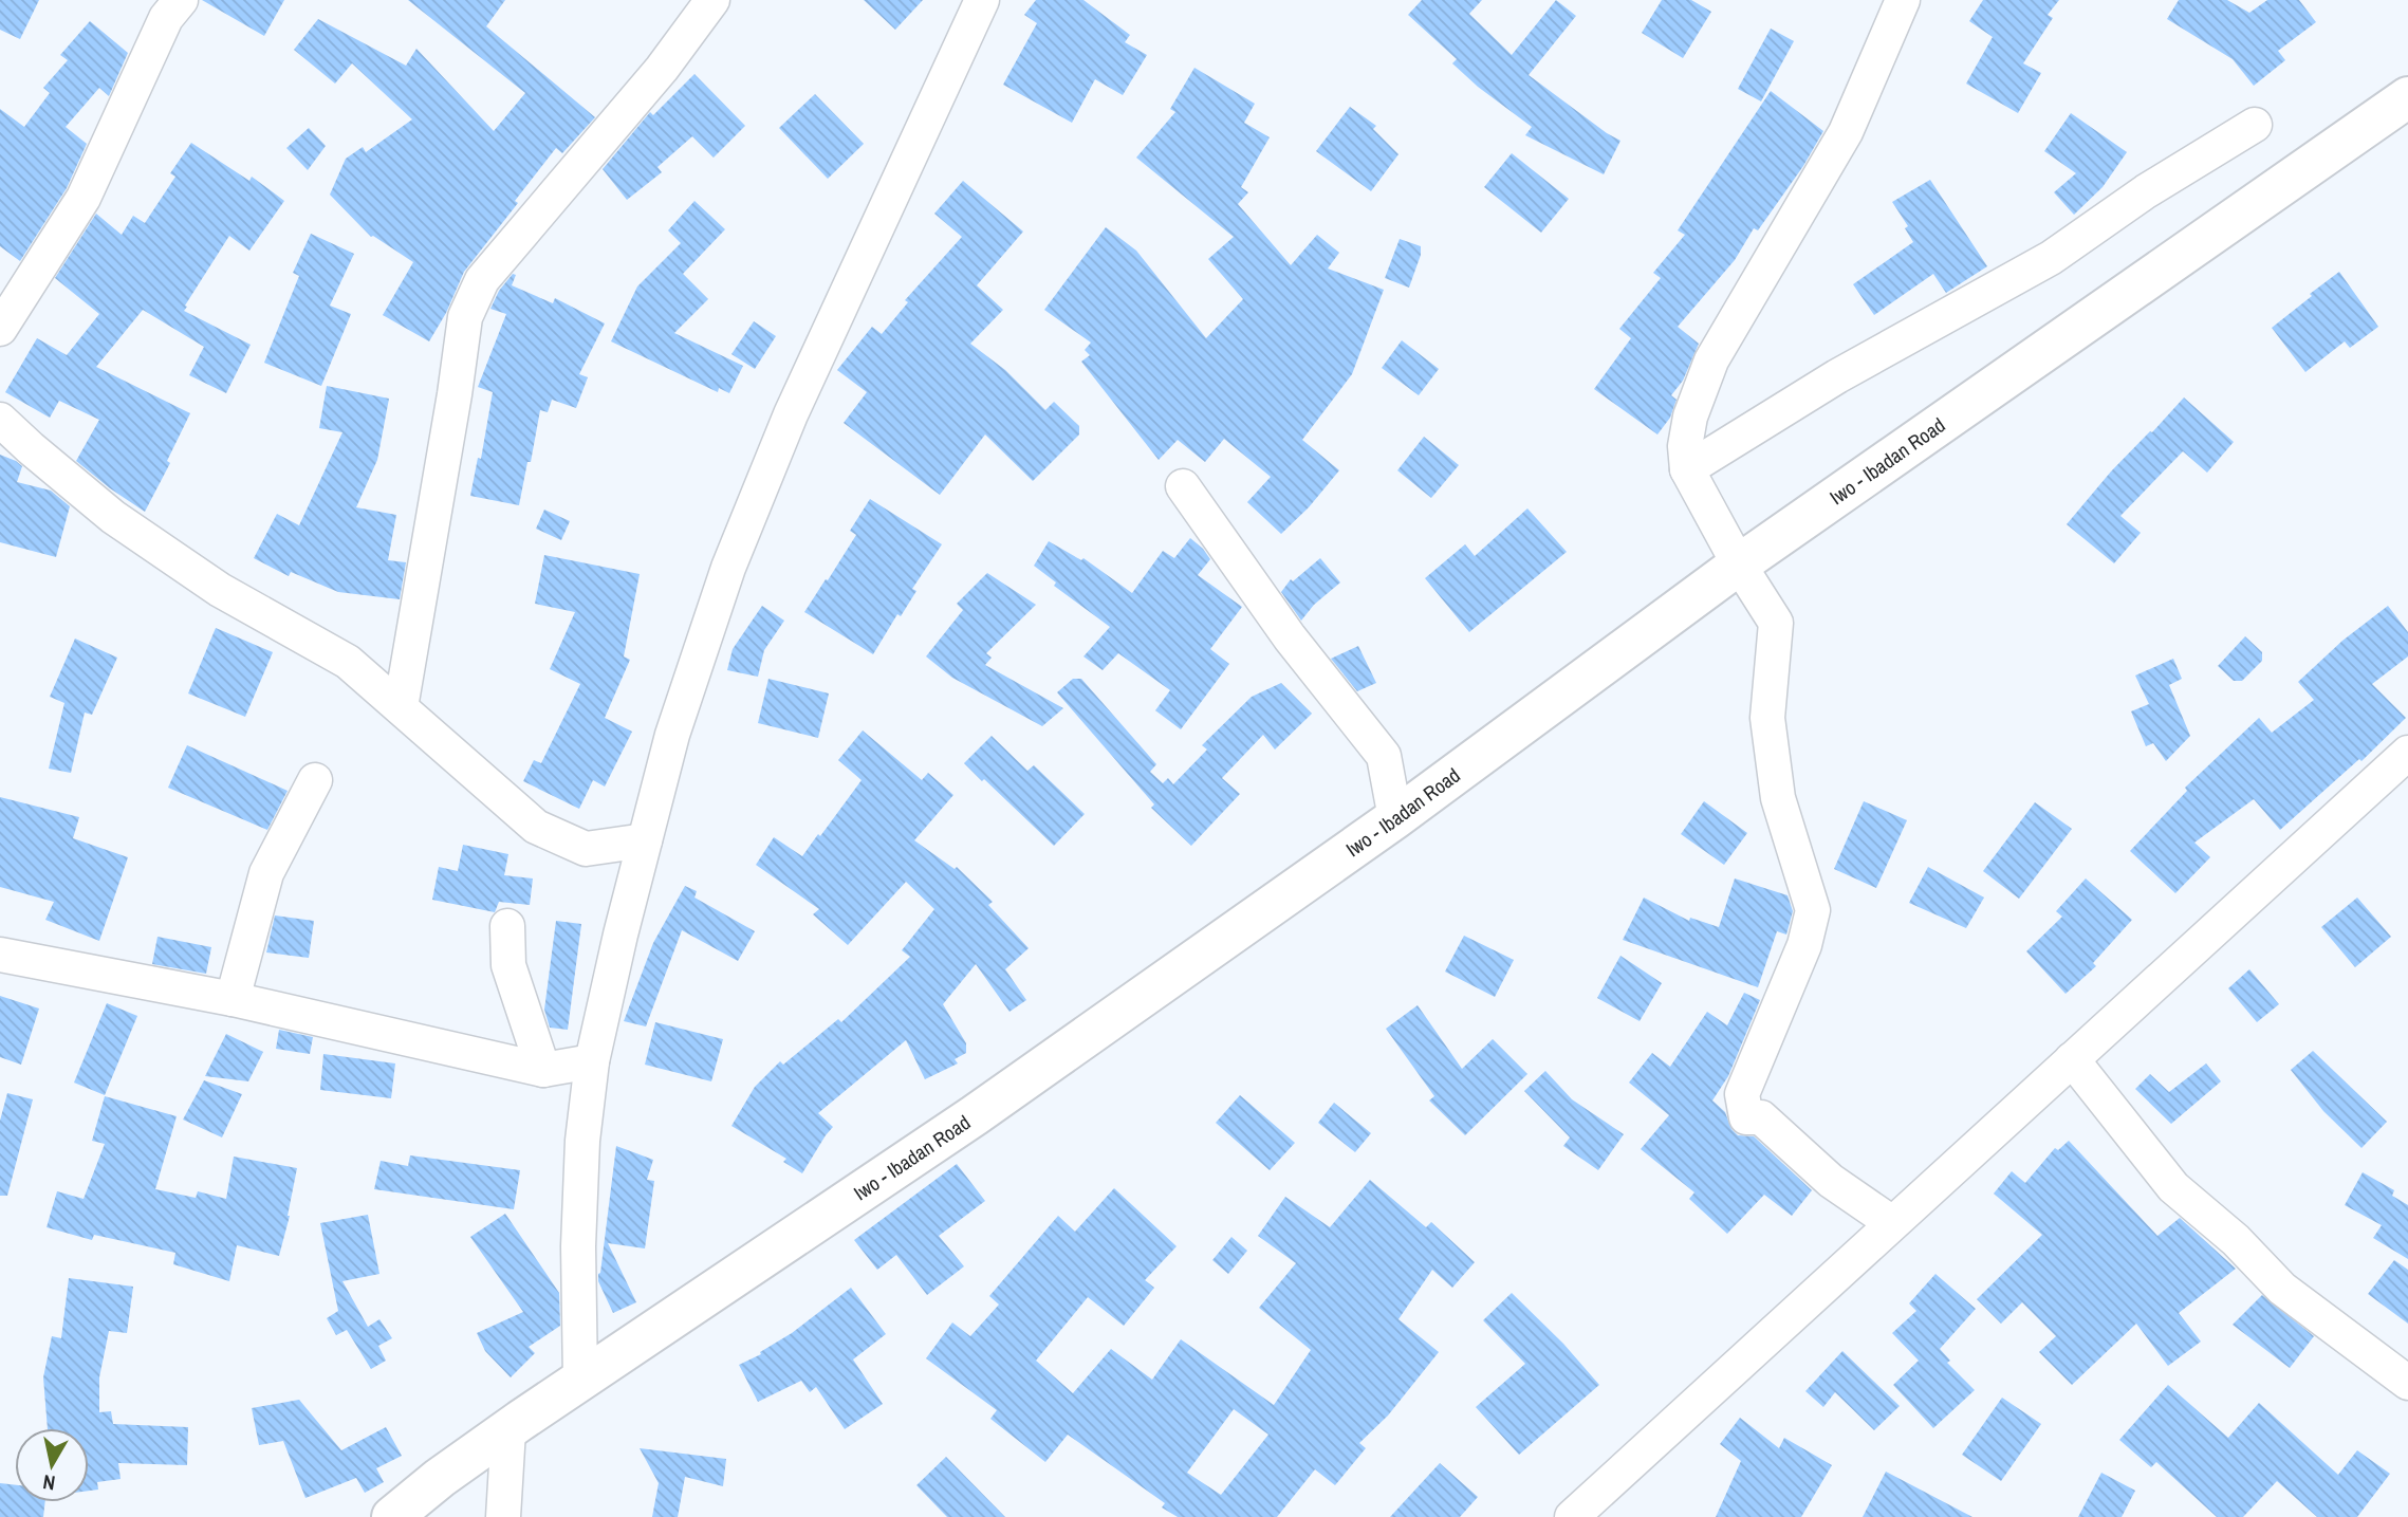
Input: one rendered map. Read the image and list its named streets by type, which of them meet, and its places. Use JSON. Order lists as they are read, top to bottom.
{
  "streets": {
    "main road": ["Iwo - Ibadan Road"]
  },
  "north": "bottom"
}
